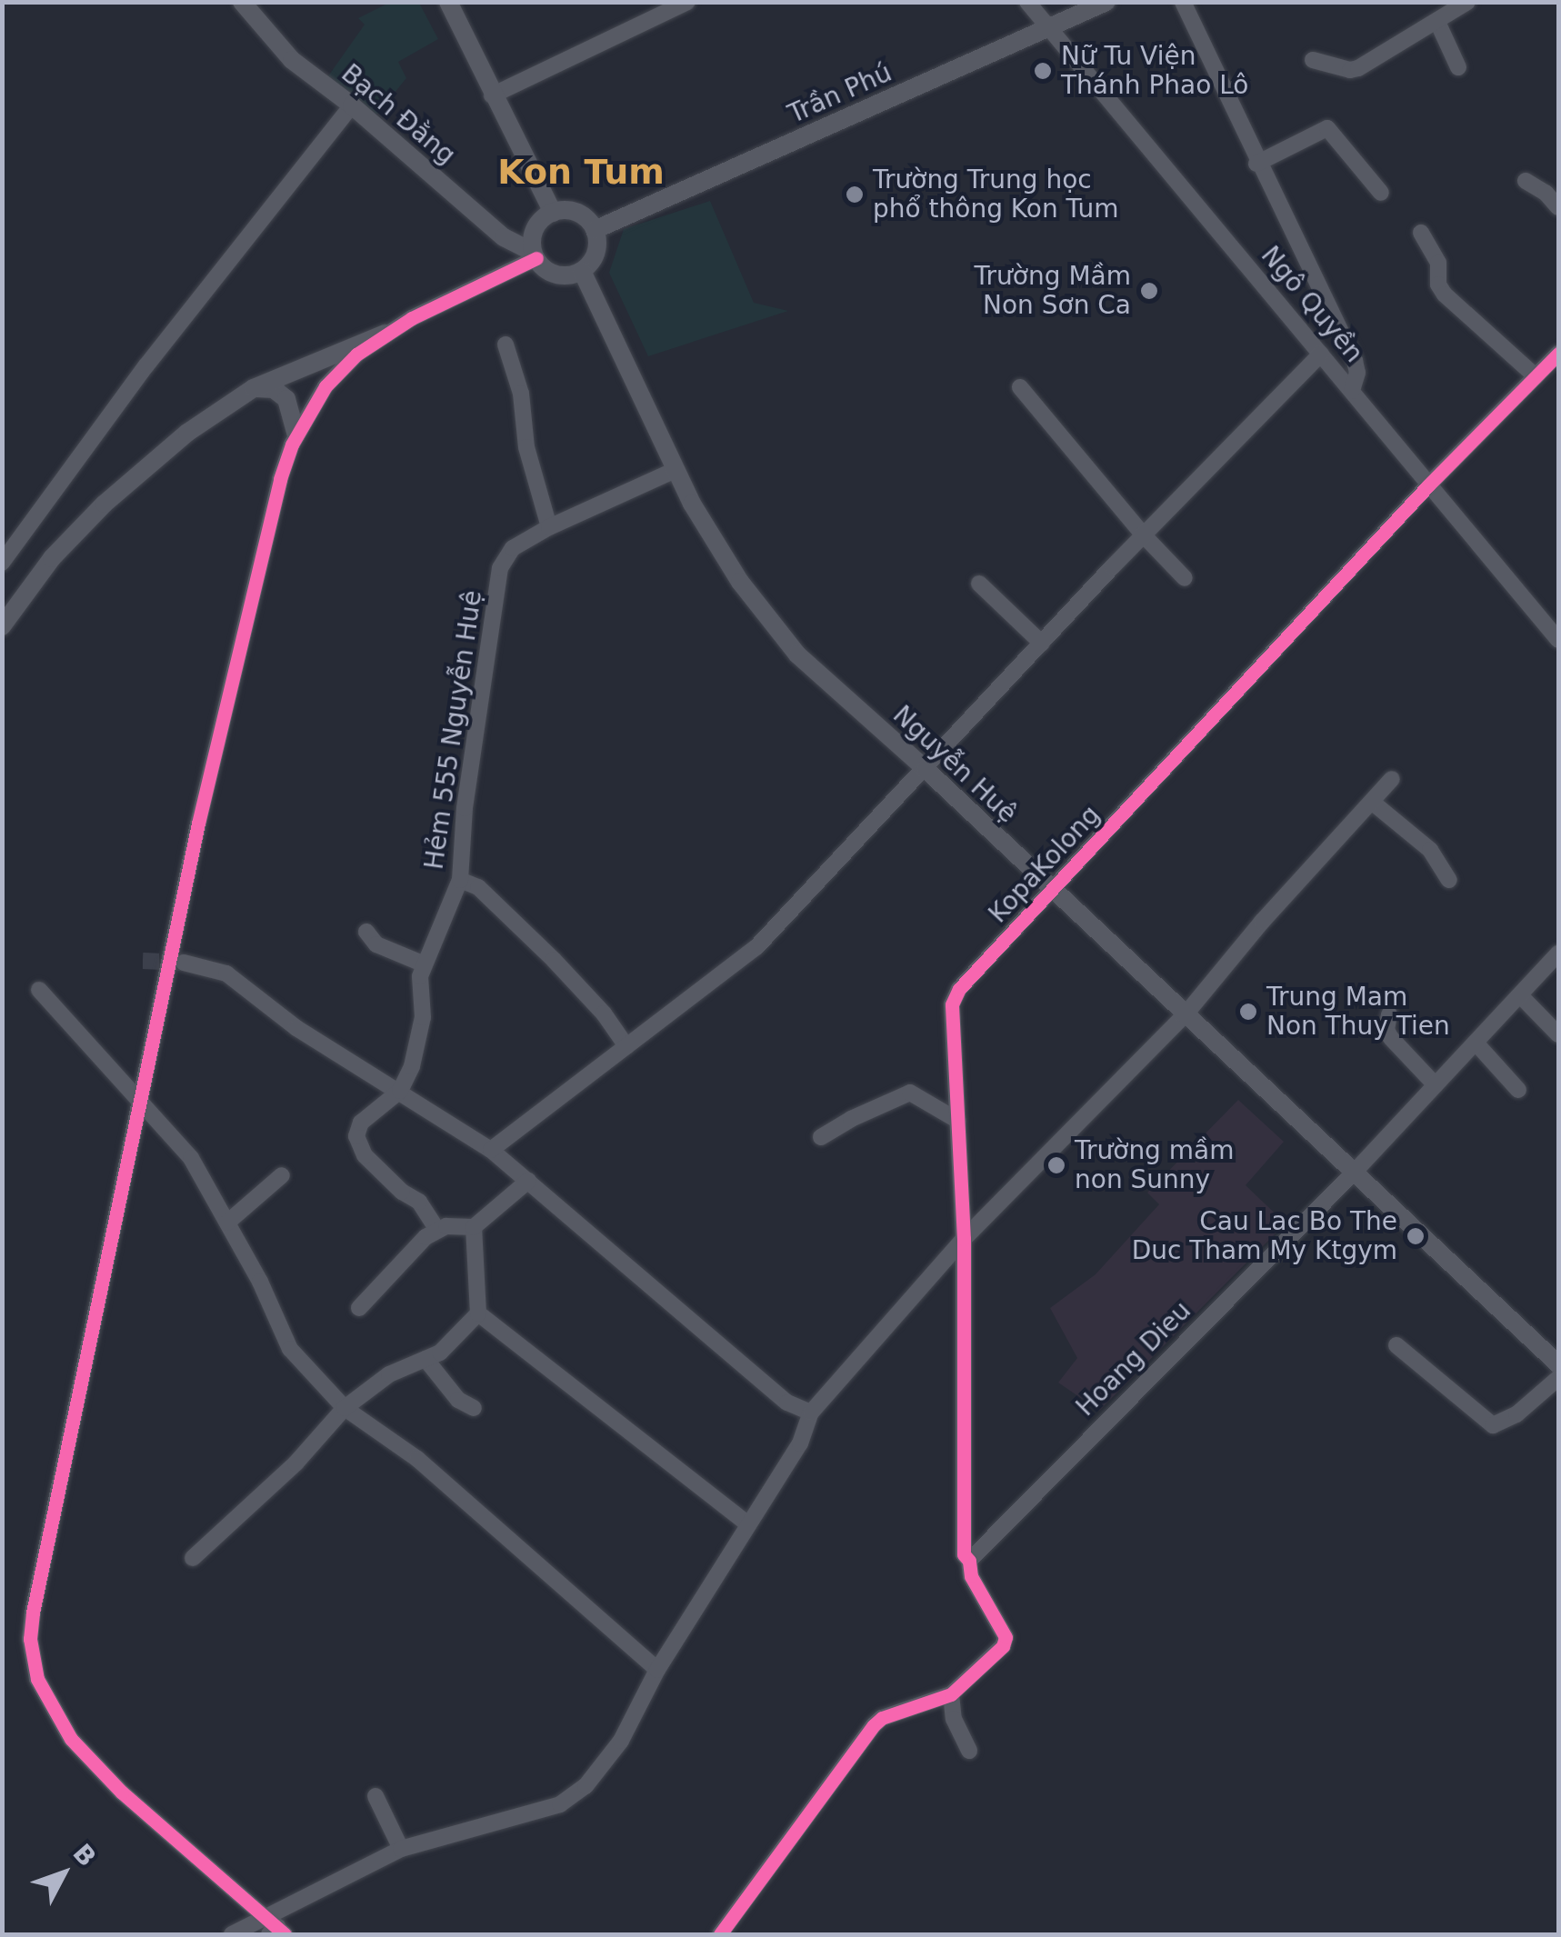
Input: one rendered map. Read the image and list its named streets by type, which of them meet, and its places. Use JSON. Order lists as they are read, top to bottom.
{
  "streets": {
    "street": [
      "Trần Phú",
      "Bạch Đằng",
      "Ngô Quyền",
      "Hẻm 555 Nguyễn Huệ",
      "Nguyễn Huệ",
      "KopaKolong",
      "Hoang Dieu"
    ]
  },
  "crossings": [
    ["Trần Phú", "Bạch Đằng"],
    ["Trần Phú", "Ngô Quyền"],
    ["Trần Phú", "Nguyễn Huệ"],
    ["Bạch Đằng", "Nguyễn Huệ"],
    ["Ngô Quyền", "KopaKolong"],
    ["Hẻm 555 Nguyễn Huệ", "Nguyễn Huệ"],
    ["Nguyễn Huệ", "KopaKolong"],
    ["Nguyễn Huệ", "Hoang Dieu"],
    ["KopaKolong", "Hoang Dieu"]
  ],
  "districts": ["Kon Tum"],
  "places": [
    "Nữ Tu Viện Thánh Phao Lô",
    "Trường Trung học phổ thông Kon Tum",
    "Trường Mầm Non Sơn Ca",
    "Trung Mam Non Thuy Tien",
    "Trường mầm non Sunny",
    "Cau Lac Bo The Duc Tham My Ktgym"
  ],
  "north": "top right"
}
